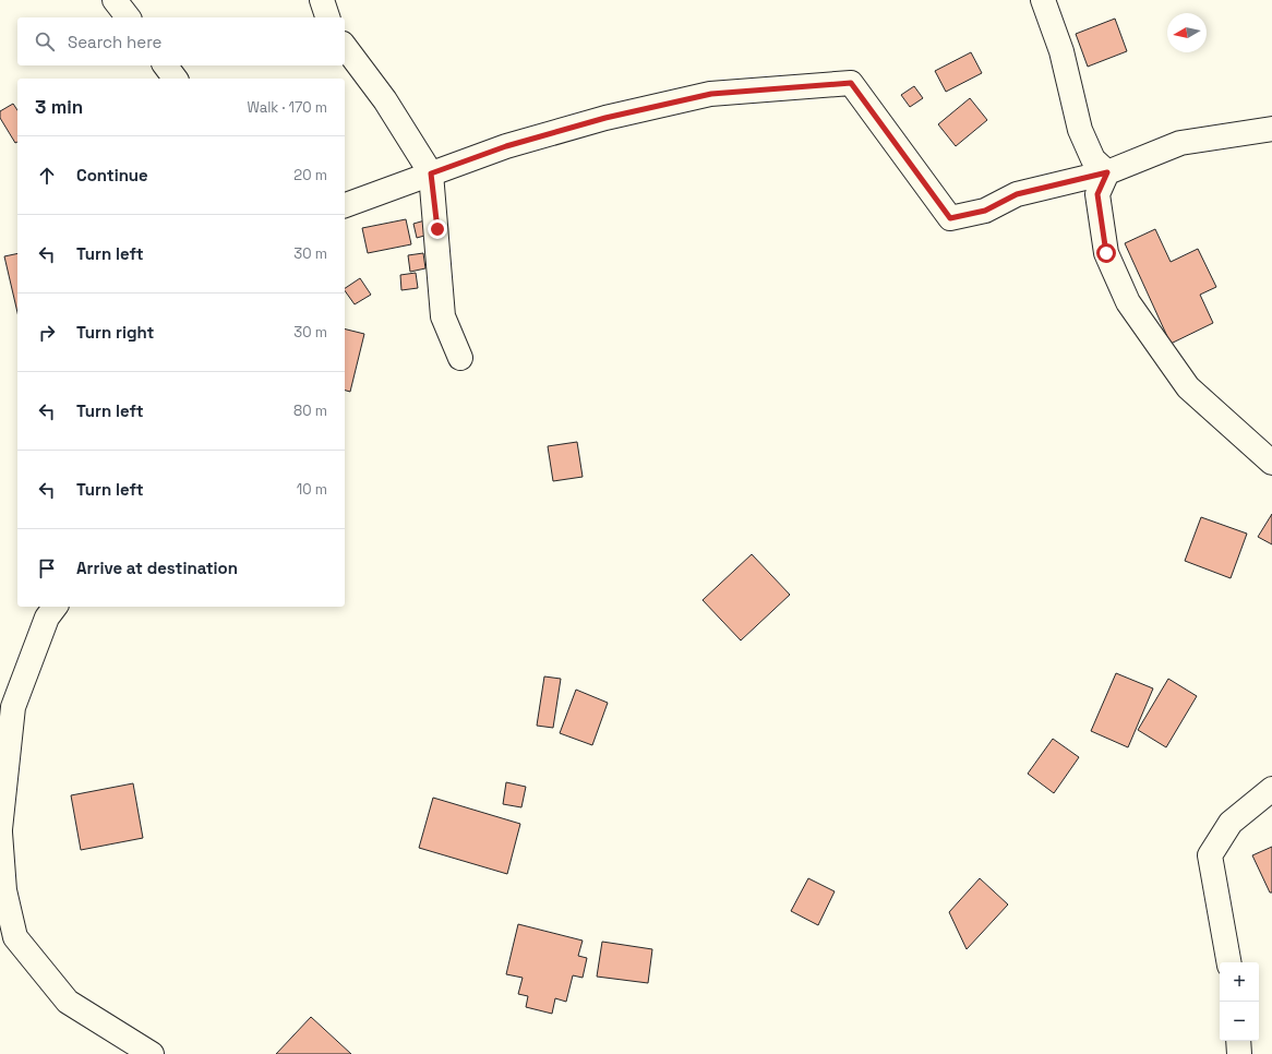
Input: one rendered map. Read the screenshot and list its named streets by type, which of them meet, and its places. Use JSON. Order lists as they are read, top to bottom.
{
  "north": "left",
  "page": {
    "search": "Search here",
    "heading": ["3 min", "Walk · 170 m"],
    "list": [
      ["Continue", "20 m"],
      ["Turn left", "30 m"],
      ["Turn right", "30 m"],
      ["Turn left", "80 m"],
      ["Turn left", "10 m"],
      "Arrive at destination"
    ],
    "map_buttons": ["+", "−"]
  }
}
